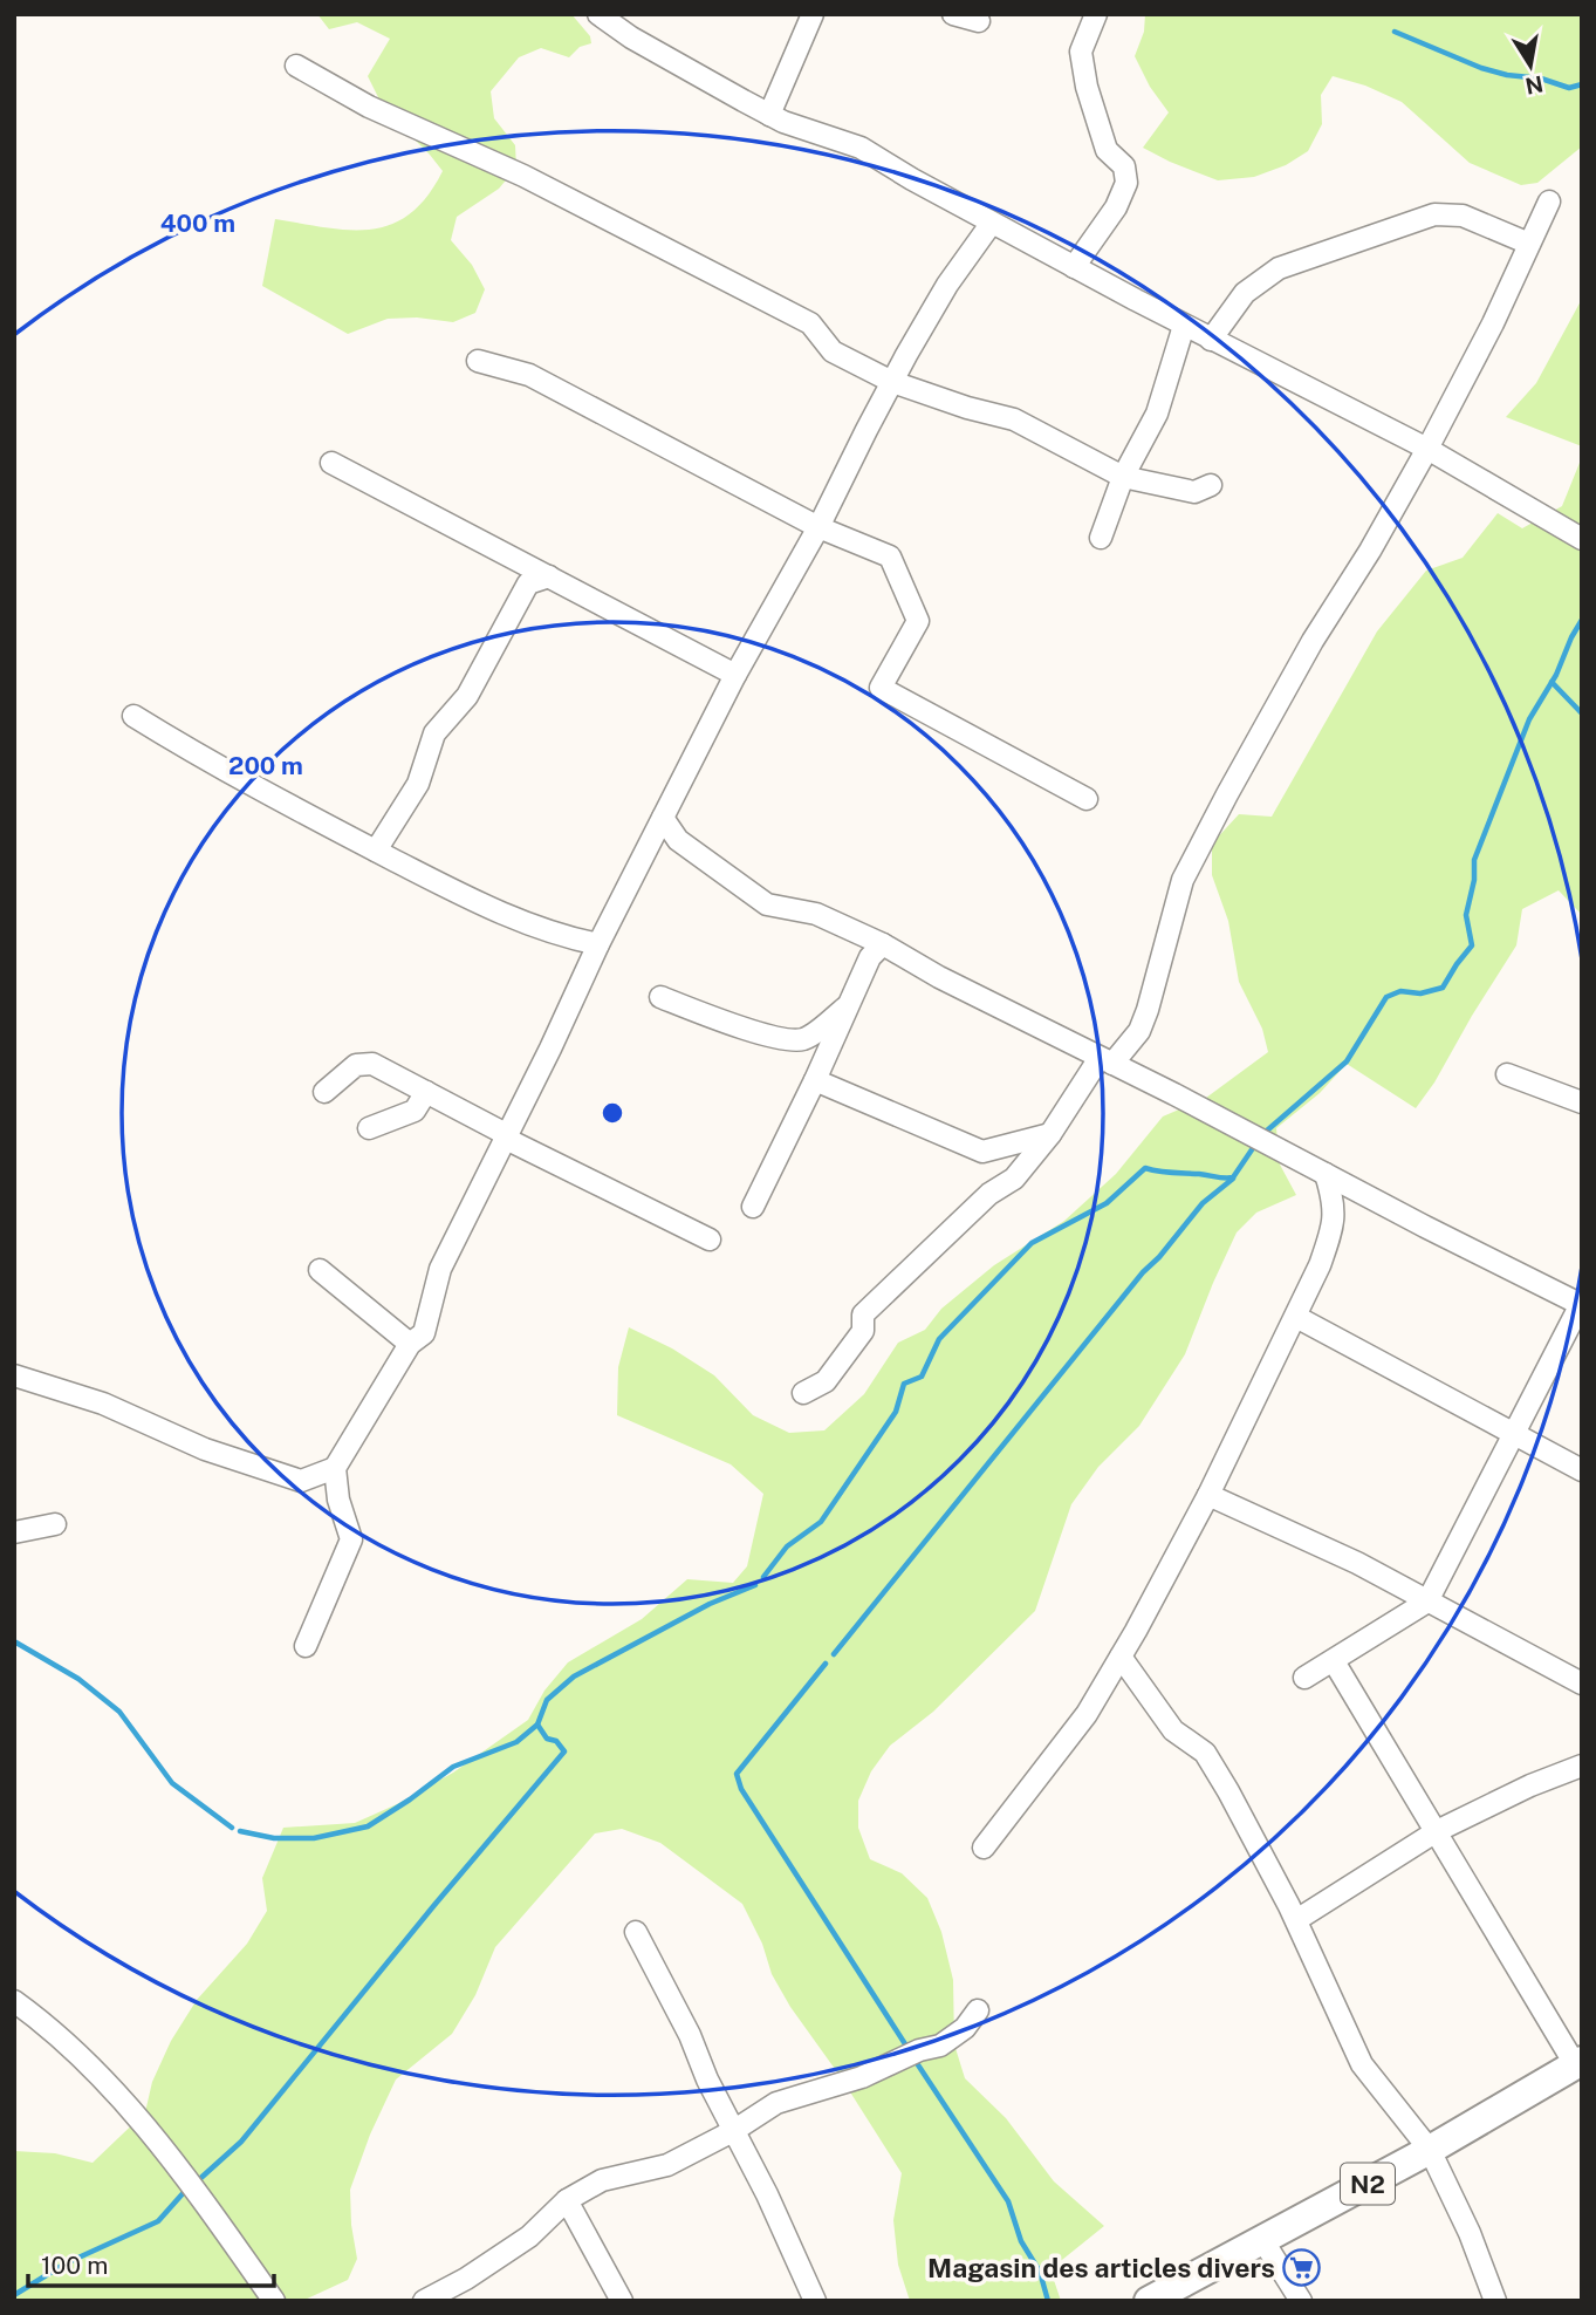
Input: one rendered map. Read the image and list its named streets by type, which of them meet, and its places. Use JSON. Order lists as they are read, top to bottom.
{
  "streets": {
    "highway": ["N2"]
  },
  "places": {
    "supermarket": ["Magasin des articles divers"]
  },
  "scale_bar": "100 m",
  "north": "bottom",
  "rings": ["400 m", "200 m"]
}
